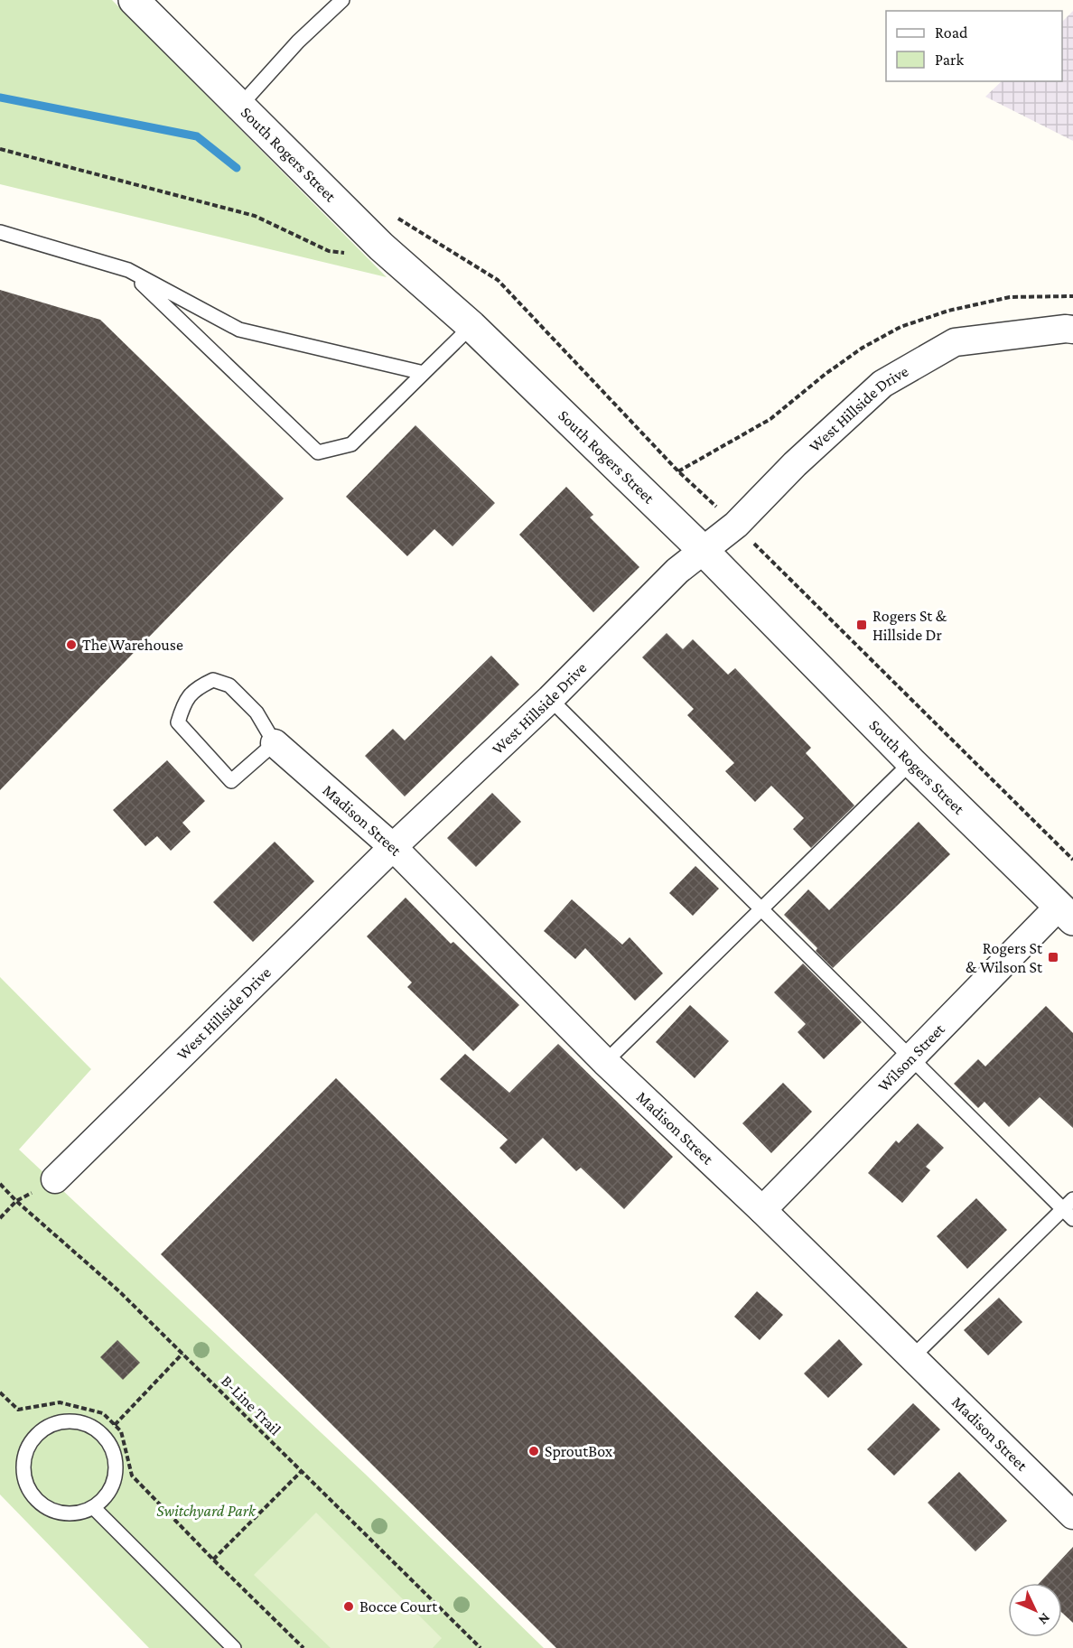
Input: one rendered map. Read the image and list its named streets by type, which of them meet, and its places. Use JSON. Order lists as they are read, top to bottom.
{
  "streets": {
    "street": [
      "South Rogers Street",
      "West Hillside Drive",
      "Madison Street",
      "Wilson Street"
    ],
    "path": ["B-Line Trail"]
  },
  "crossings": [
    ["South Rogers Street", "West Hillside Drive"],
    ["South Rogers Street", "Wilson Street"],
    ["West Hillside Drive", "Madison Street"],
    ["Madison Street", "Wilson Street"]
  ],
  "parks": ["Switchyard Park"],
  "places": {
    "transit": ["Rogers St & Hillside Dr", "Rogers St & Wilson St"],
    "other": ["The Warehouse", "SproutBox", "Bocce Court"]
  },
  "legend": ["Road", "Park"],
  "north": "bottom right"
}
